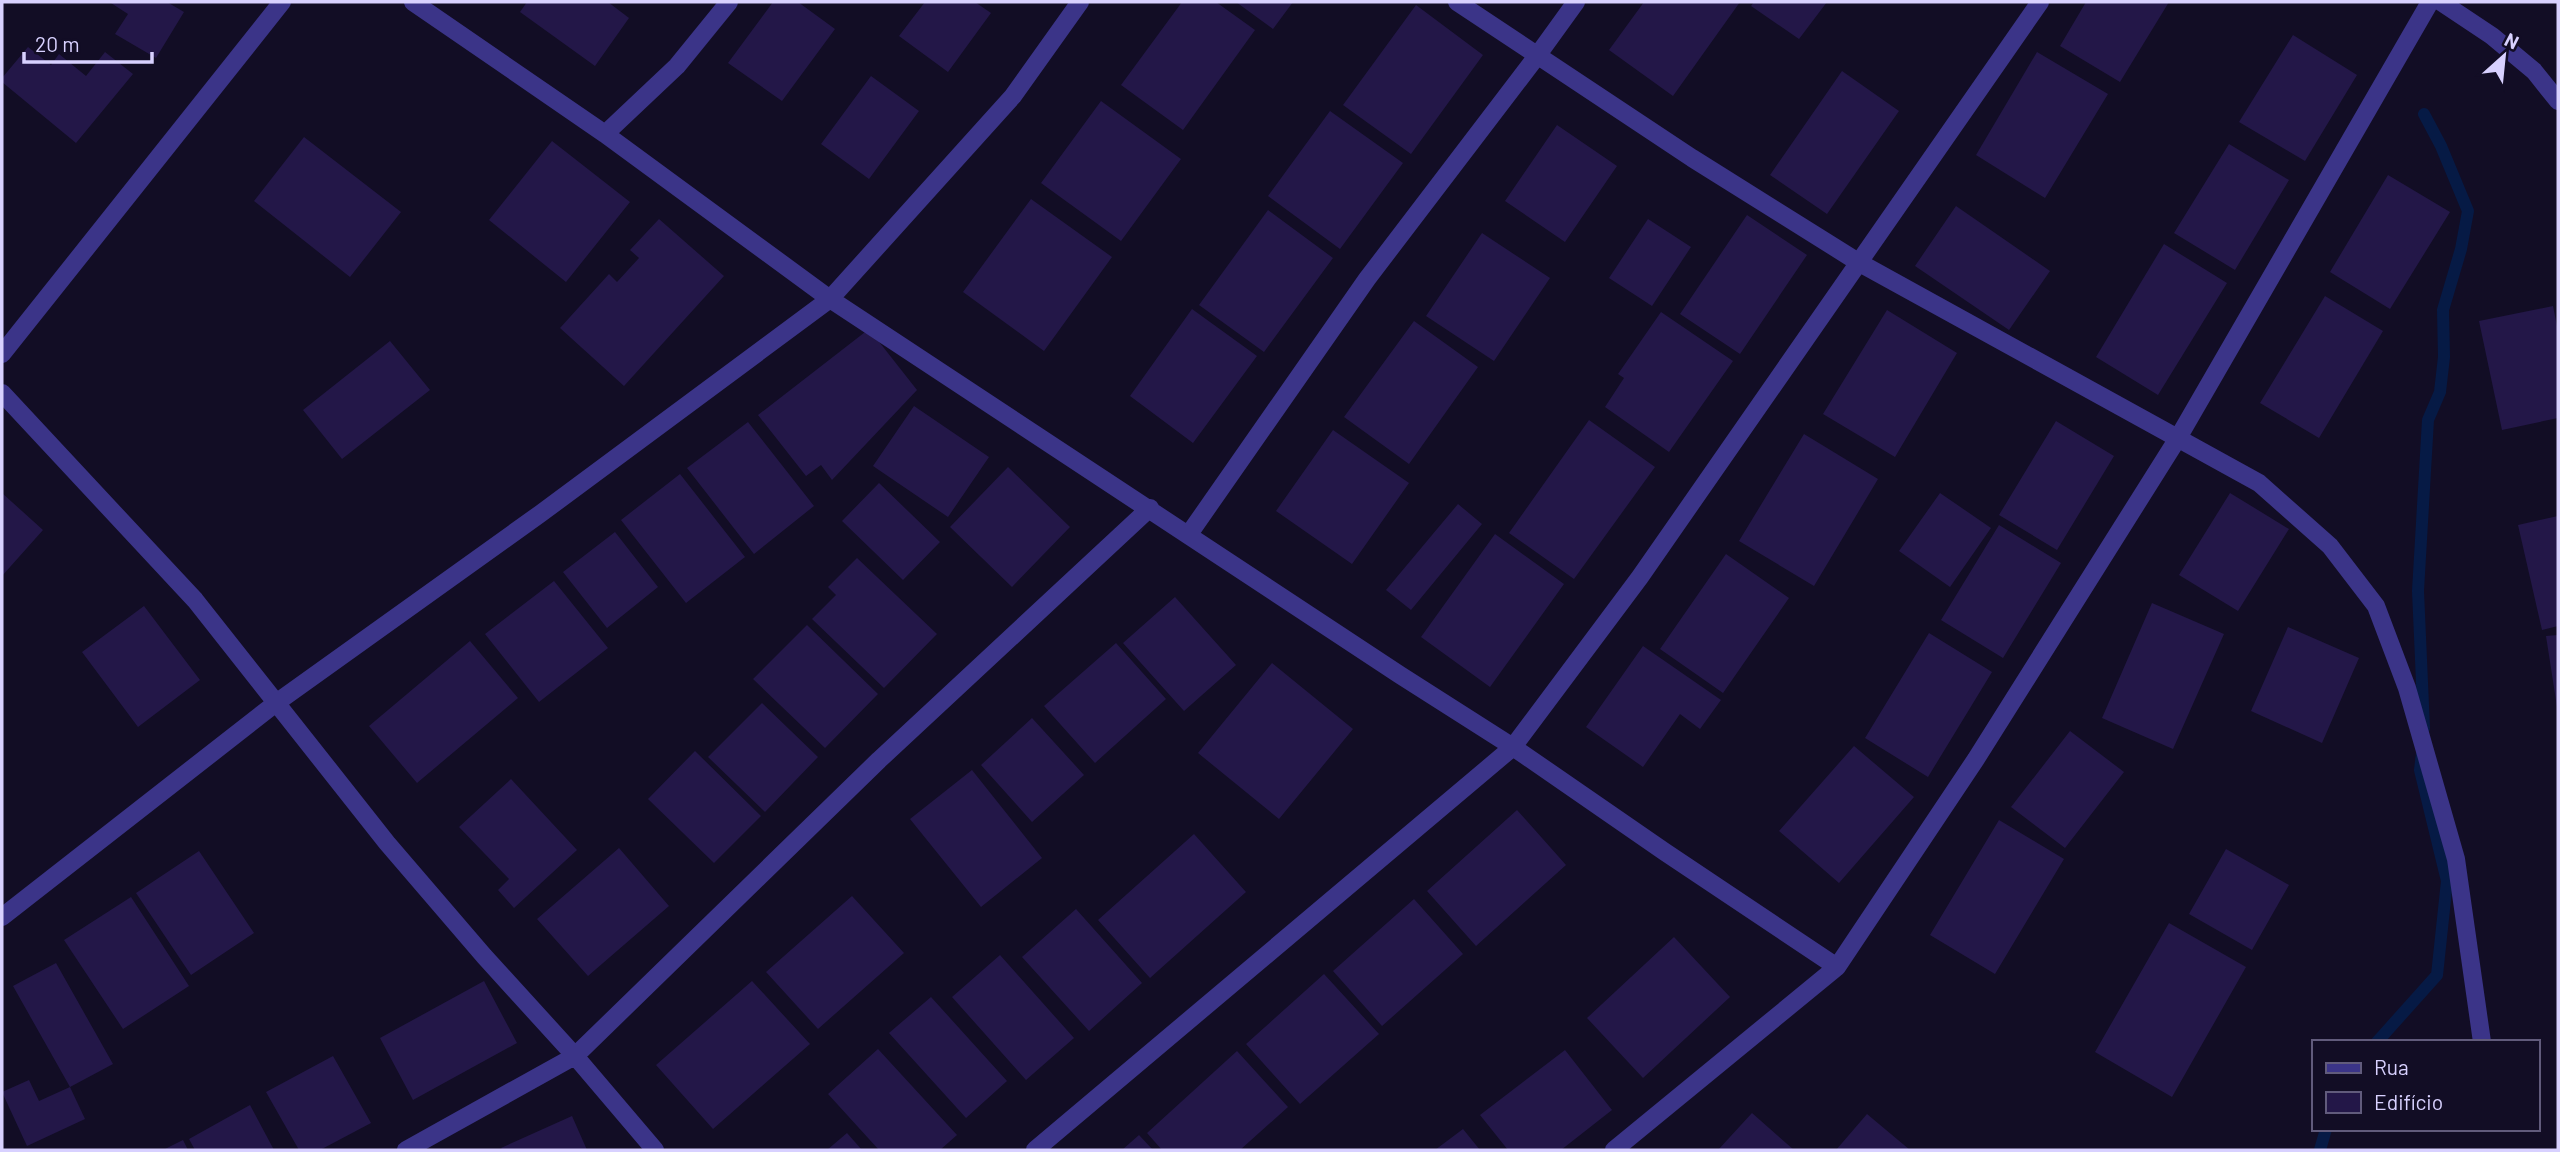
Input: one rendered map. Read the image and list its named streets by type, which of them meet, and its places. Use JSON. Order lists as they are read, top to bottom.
{
  "legend": ["Rua", "Edifício"],
  "scale_bar": "20 m",
  "north": "top right"
}
